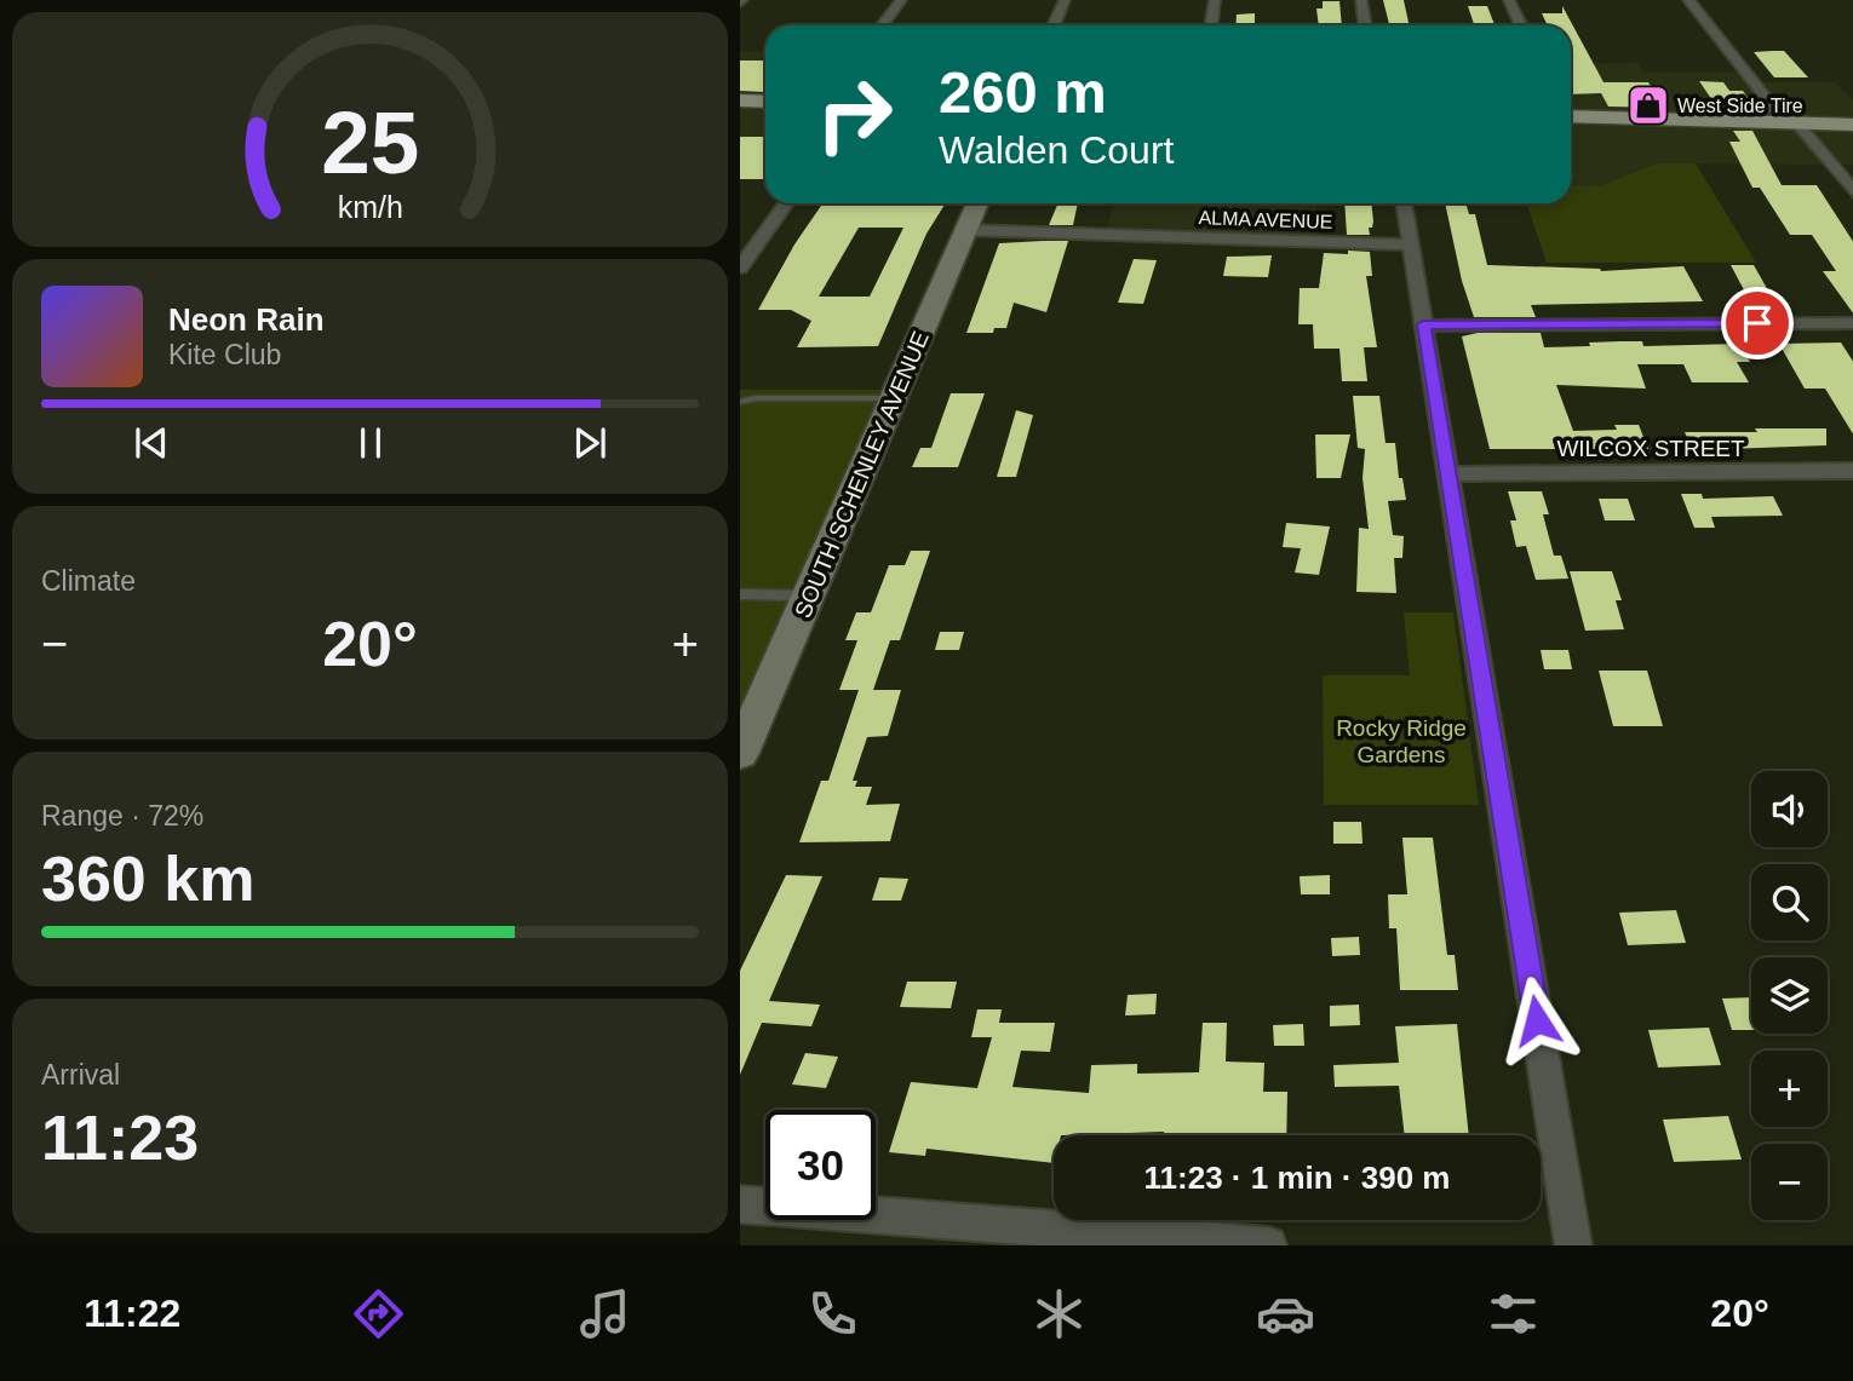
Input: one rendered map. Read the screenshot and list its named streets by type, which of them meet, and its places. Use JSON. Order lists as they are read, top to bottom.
{
  "streets": {
    "street": ["ALMA AVENUE", "WILCOX STREET", "SOUTH SCHENLEY AVENUE"]
  },
  "crossings": [
    ["ALMA AVENUE", "SOUTH SCHENLEY AVENUE"]
  ],
  "parks": ["Rocky Ridge Gardens"],
  "places": {
    "shop": ["West Side Tire"]
  },
  "page": {
    "turn": ["260 m", "Walden Court"],
    "song": ["Neon Rain", "Kite Club"],
    "tile": [
      "Climate",
      ["Range · 72%", "360 km"],
      ["Arrival", "11:23"]
    ],
    "heat": ["−", "20°", "+"],
    "map_buttons": ["+", "−"],
    "limit": "30",
    "trip": "11:23 · 1 min · 390 m",
    "tabs": ["11:22", "20°"],
    "gauge": ["25", "km/h"]
  }
}
